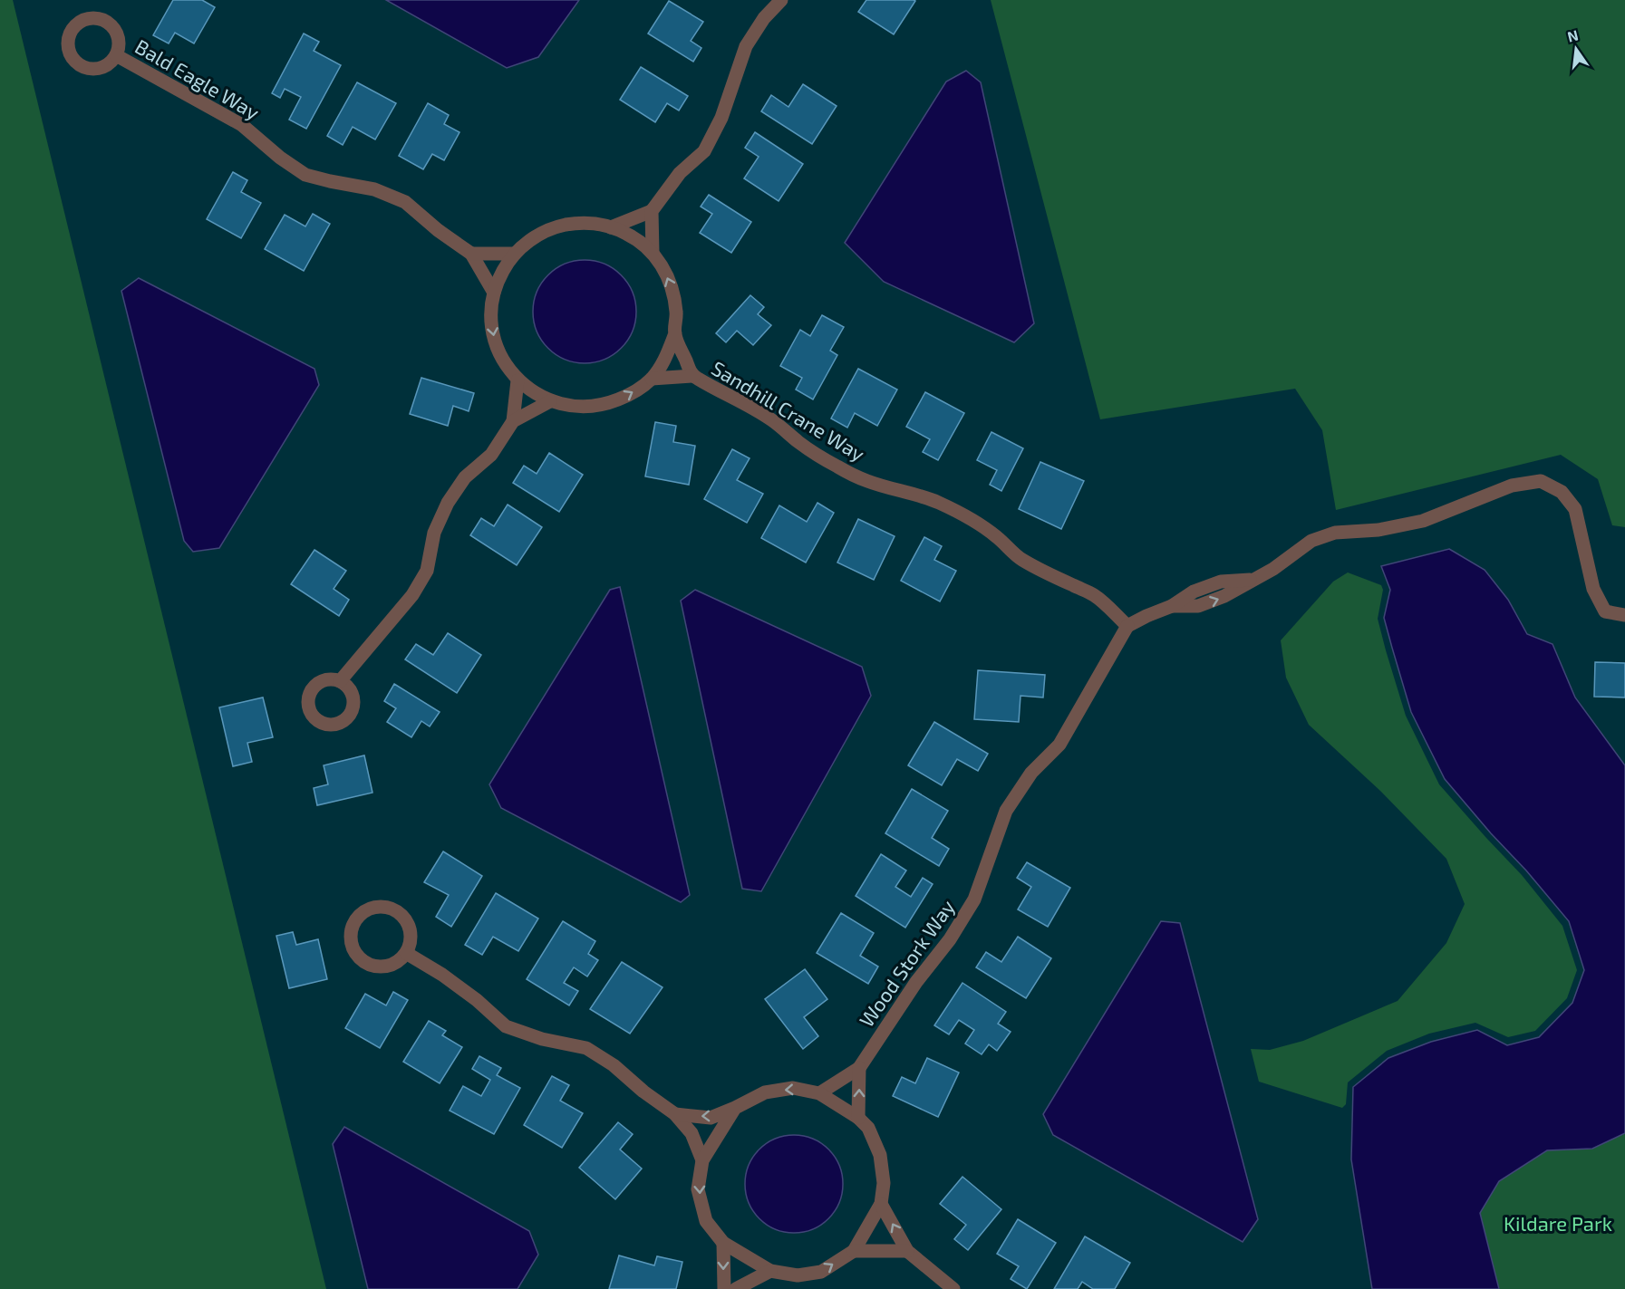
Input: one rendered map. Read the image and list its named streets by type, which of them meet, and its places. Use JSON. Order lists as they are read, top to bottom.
{
  "streets": {
    "street": ["Bald Eagle Way", "Sandhill Crane Way", "Wood Stork Way"]
  },
  "crossings": [
    ["Bald Eagle Way", "Sandhill Crane Way"],
    ["Sandhill Crane Way", "Wood Stork Way"]
  ],
  "parks": ["Kildare Park"],
  "north": "top"
}
